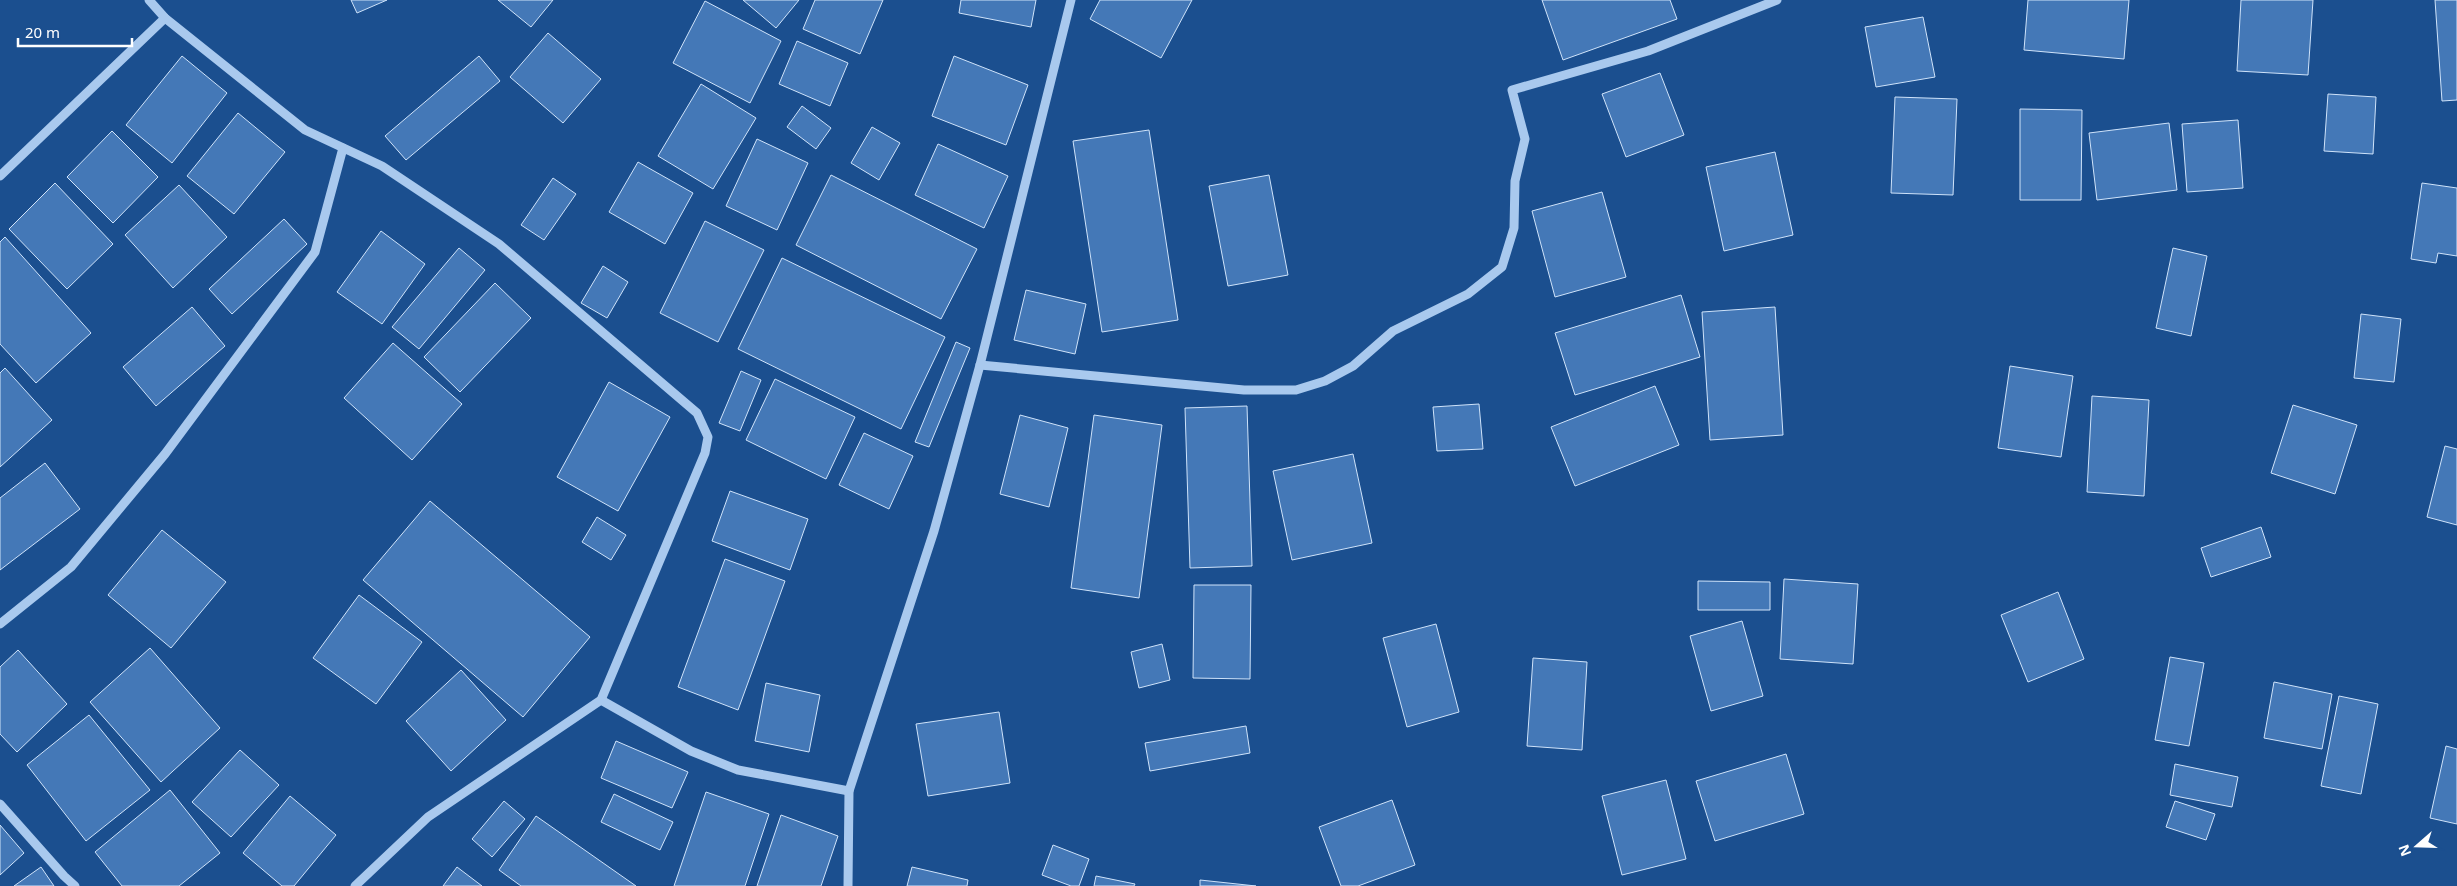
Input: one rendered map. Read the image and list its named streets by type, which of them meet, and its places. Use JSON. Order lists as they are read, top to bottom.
{
  "scale_bar": "20 m",
  "north": "left"
}
